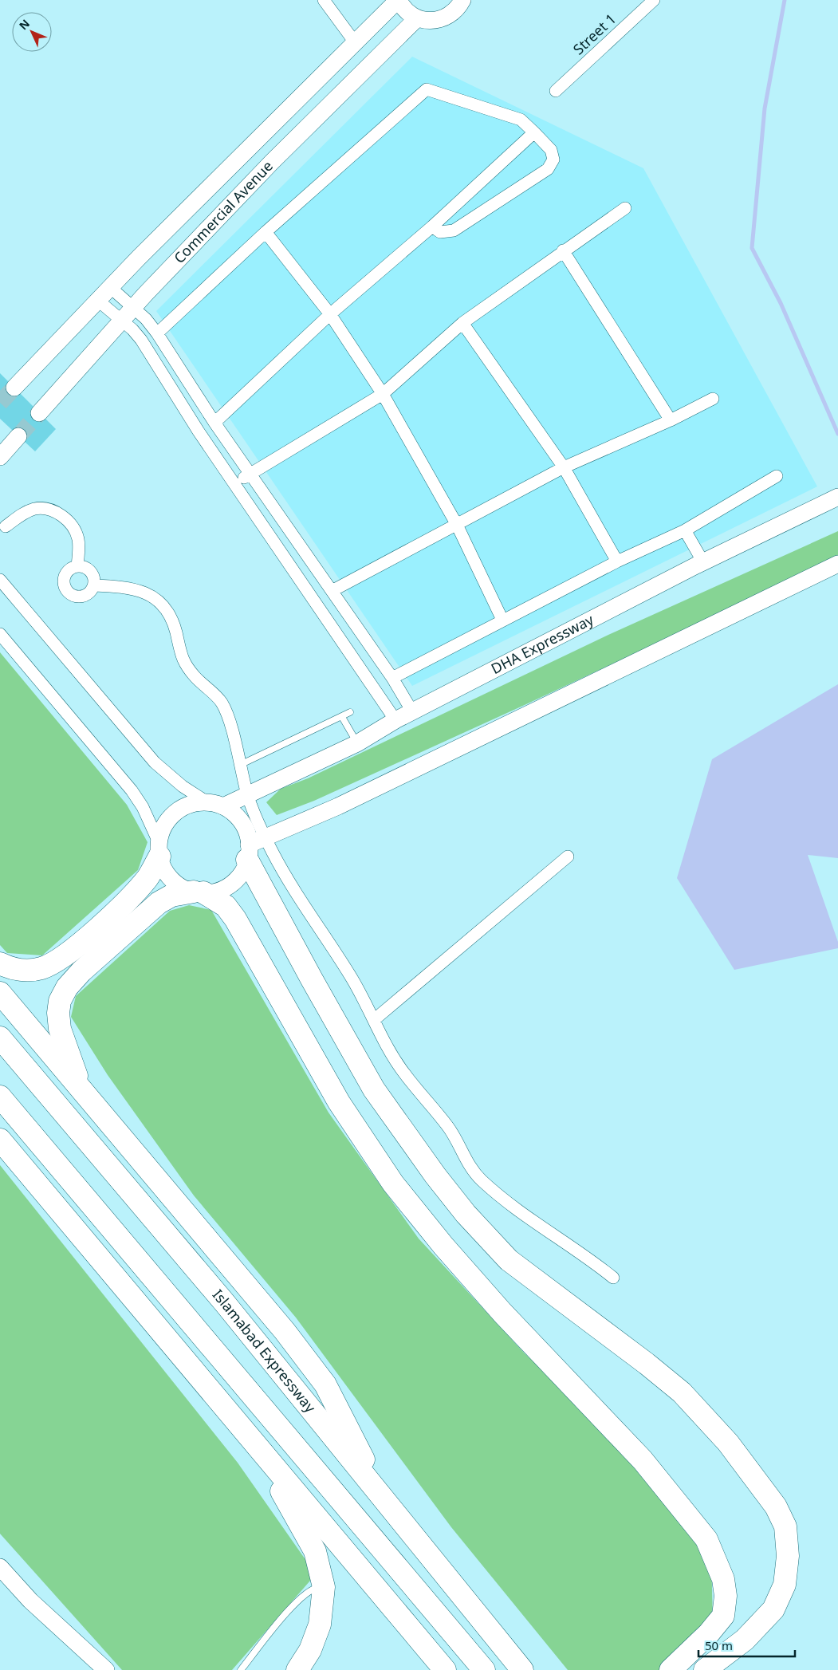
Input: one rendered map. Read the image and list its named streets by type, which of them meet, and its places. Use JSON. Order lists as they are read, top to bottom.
{
  "streets": {
    "highway": ["Islamabad Expressway"],
    "main road": ["Commercial Avenue", "DHA Expressway"],
    "street": ["Street 1"]
  },
  "scale_bar": "50 m",
  "north": "top left"
}
